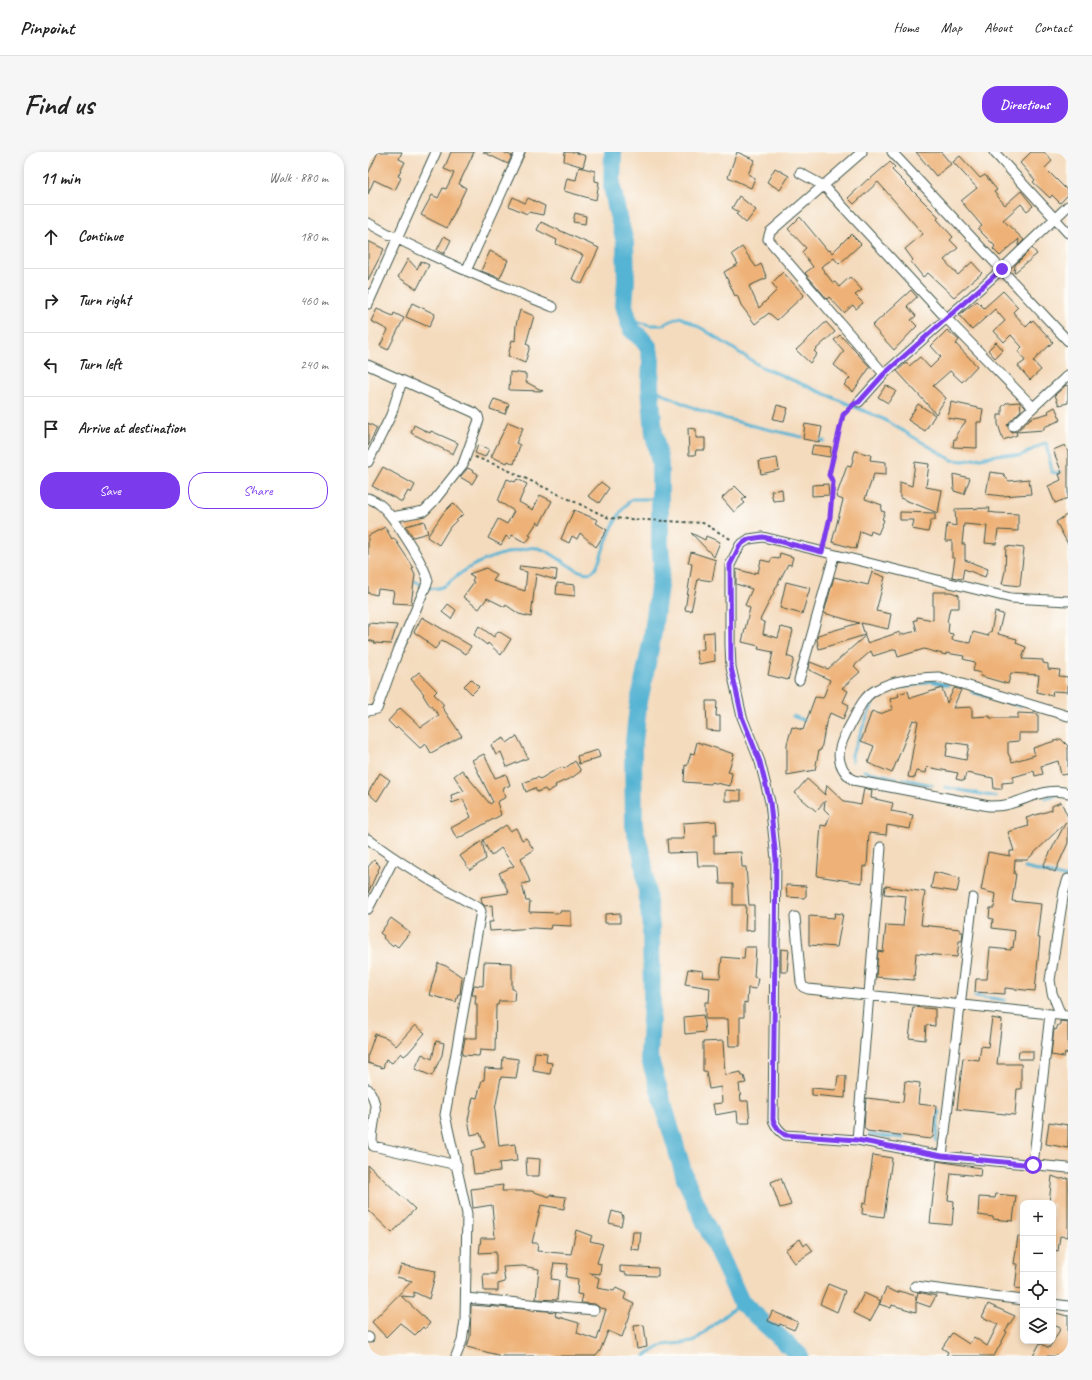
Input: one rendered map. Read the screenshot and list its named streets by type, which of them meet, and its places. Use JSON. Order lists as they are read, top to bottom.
{
  "page": {
    "header": "Pinpoint",
    "nav": [
      "Home",
      "Map",
      "About",
      "Contact"
    ],
    "buttons": [
      "Directions",
      ["Save", "Share"]
    ],
    "title": "Find us",
    "heading": ["11 min", "Walk · 880 m"],
    "list": [
      ["Continue", "180 m"],
      ["Turn right", "460 m"],
      ["Turn left", "240 m"],
      "Arrive at destination"
    ],
    "map_buttons": ["+", "−"]
  }
}
